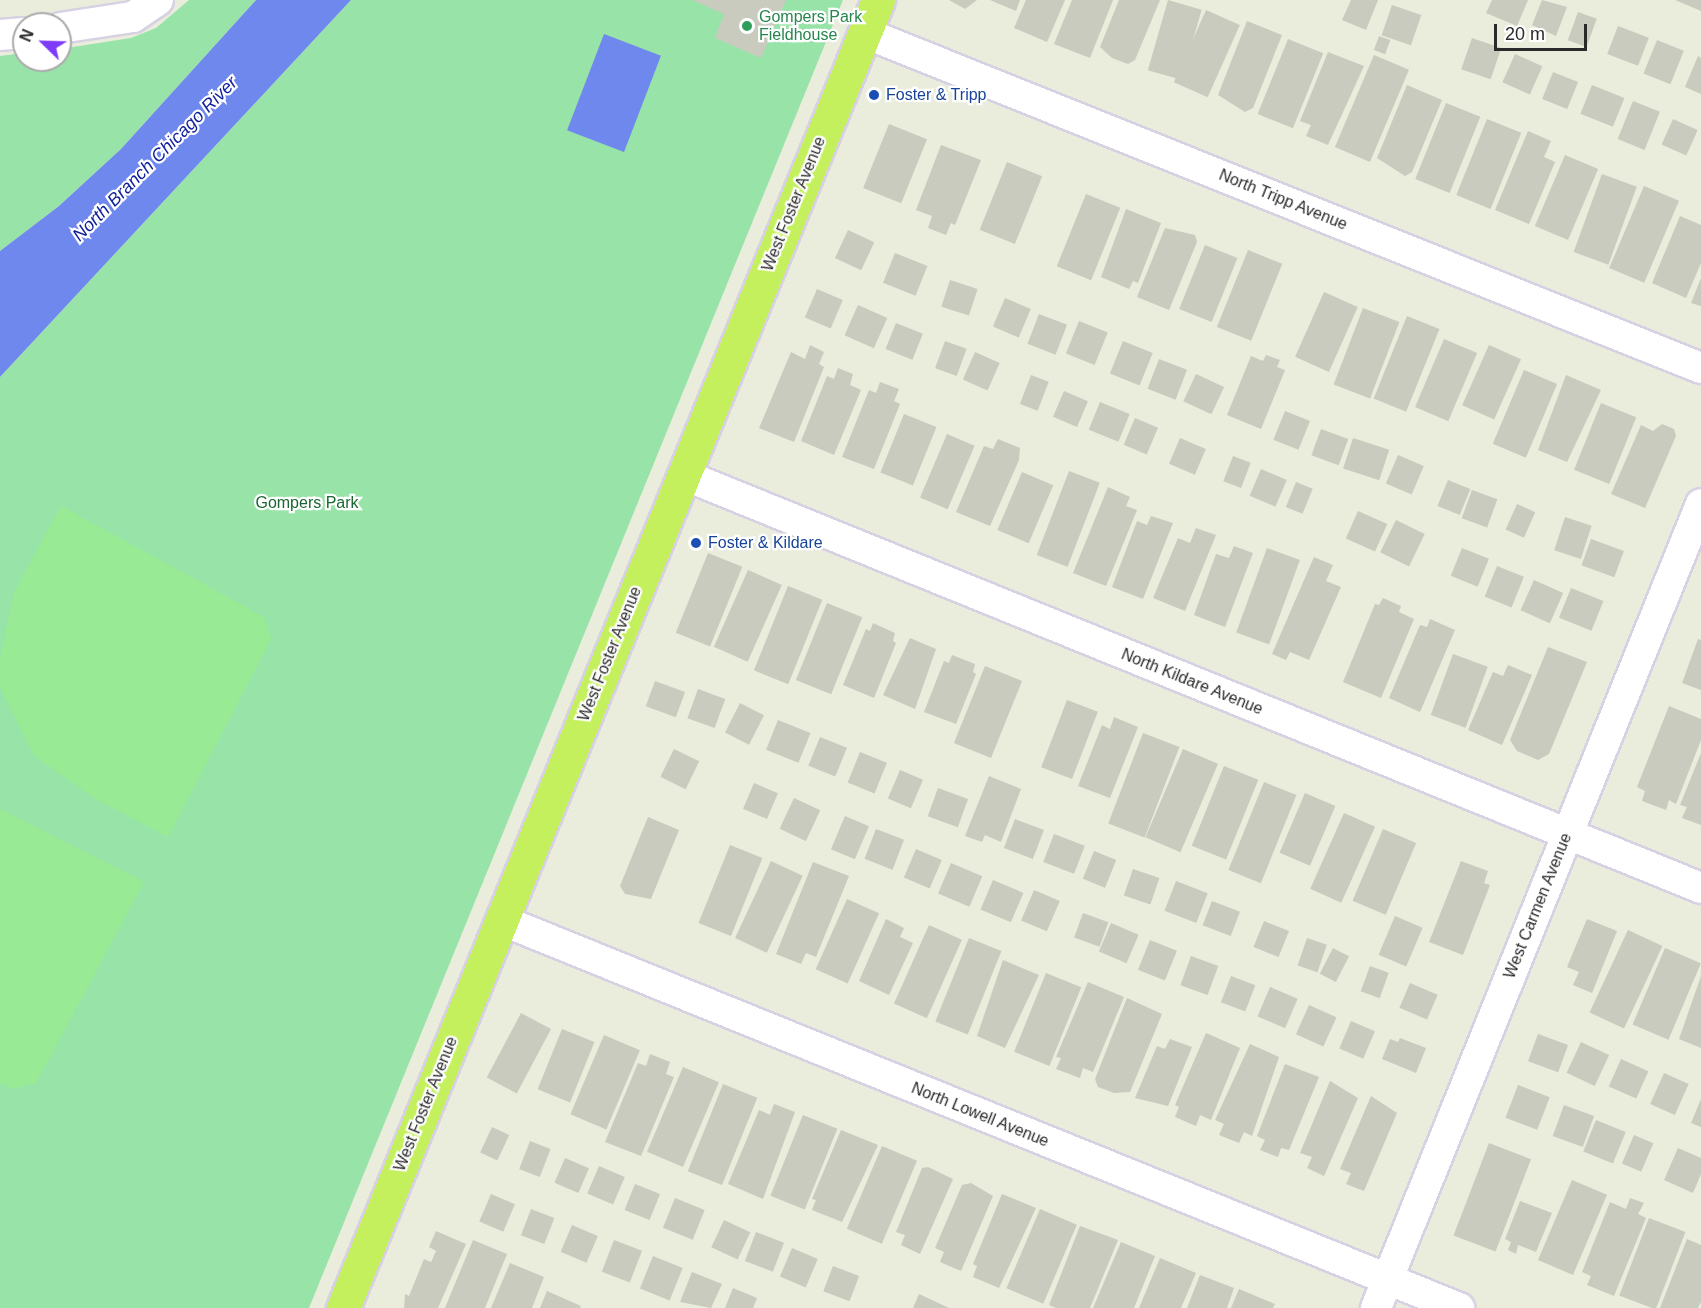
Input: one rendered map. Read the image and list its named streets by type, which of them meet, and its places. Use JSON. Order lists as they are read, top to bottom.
{
  "streets": {
    "main road": ["West Foster Avenue"],
    "street": [
      "North Tripp Avenue",
      "North Kildare Avenue",
      "West Carmen Avenue",
      "North Lowell Avenue"
    ]
  },
  "crossings": [
    ["North Tripp Avenue", "West Foster Avenue"],
    ["West Foster Avenue", "North Kildare Avenue"],
    ["West Foster Avenue", "North Lowell Avenue"],
    ["North Kildare Avenue", "West Carmen Avenue"],
    ["West Carmen Avenue", "North Lowell Avenue"]
  ],
  "water": ["North Branch Chicago River"],
  "parks": ["Gompers Park"],
  "places": ["Gompers Park Fieldhouse", "Foster & Tripp", "Foster & Kildare"],
  "scale_bar": "20 m",
  "north": "top left"
}
